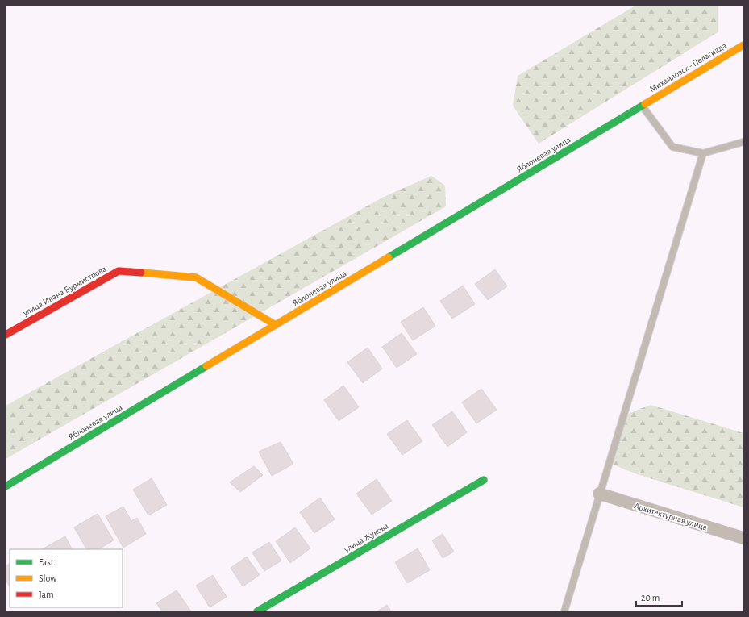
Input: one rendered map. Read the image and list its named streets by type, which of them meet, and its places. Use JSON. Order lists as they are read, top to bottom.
{
  "streets": {
    "street": [
      "Михайловск - Пелагиада",
      "Яблоневая улица",
      "улица Ивана Бурмистрова",
      "Архитектурная улица",
      "улица Жукова"
    ]
  },
  "crossings": [
    ["Михайловск - Пелагиада", "Яблоневая улица"],
    ["Яблоневая улица", "улица Ивана Бурмистрова"]
  ],
  "legend": ["Fast", "Slow", "Jam"],
  "scale_bar": "20 m"
}
